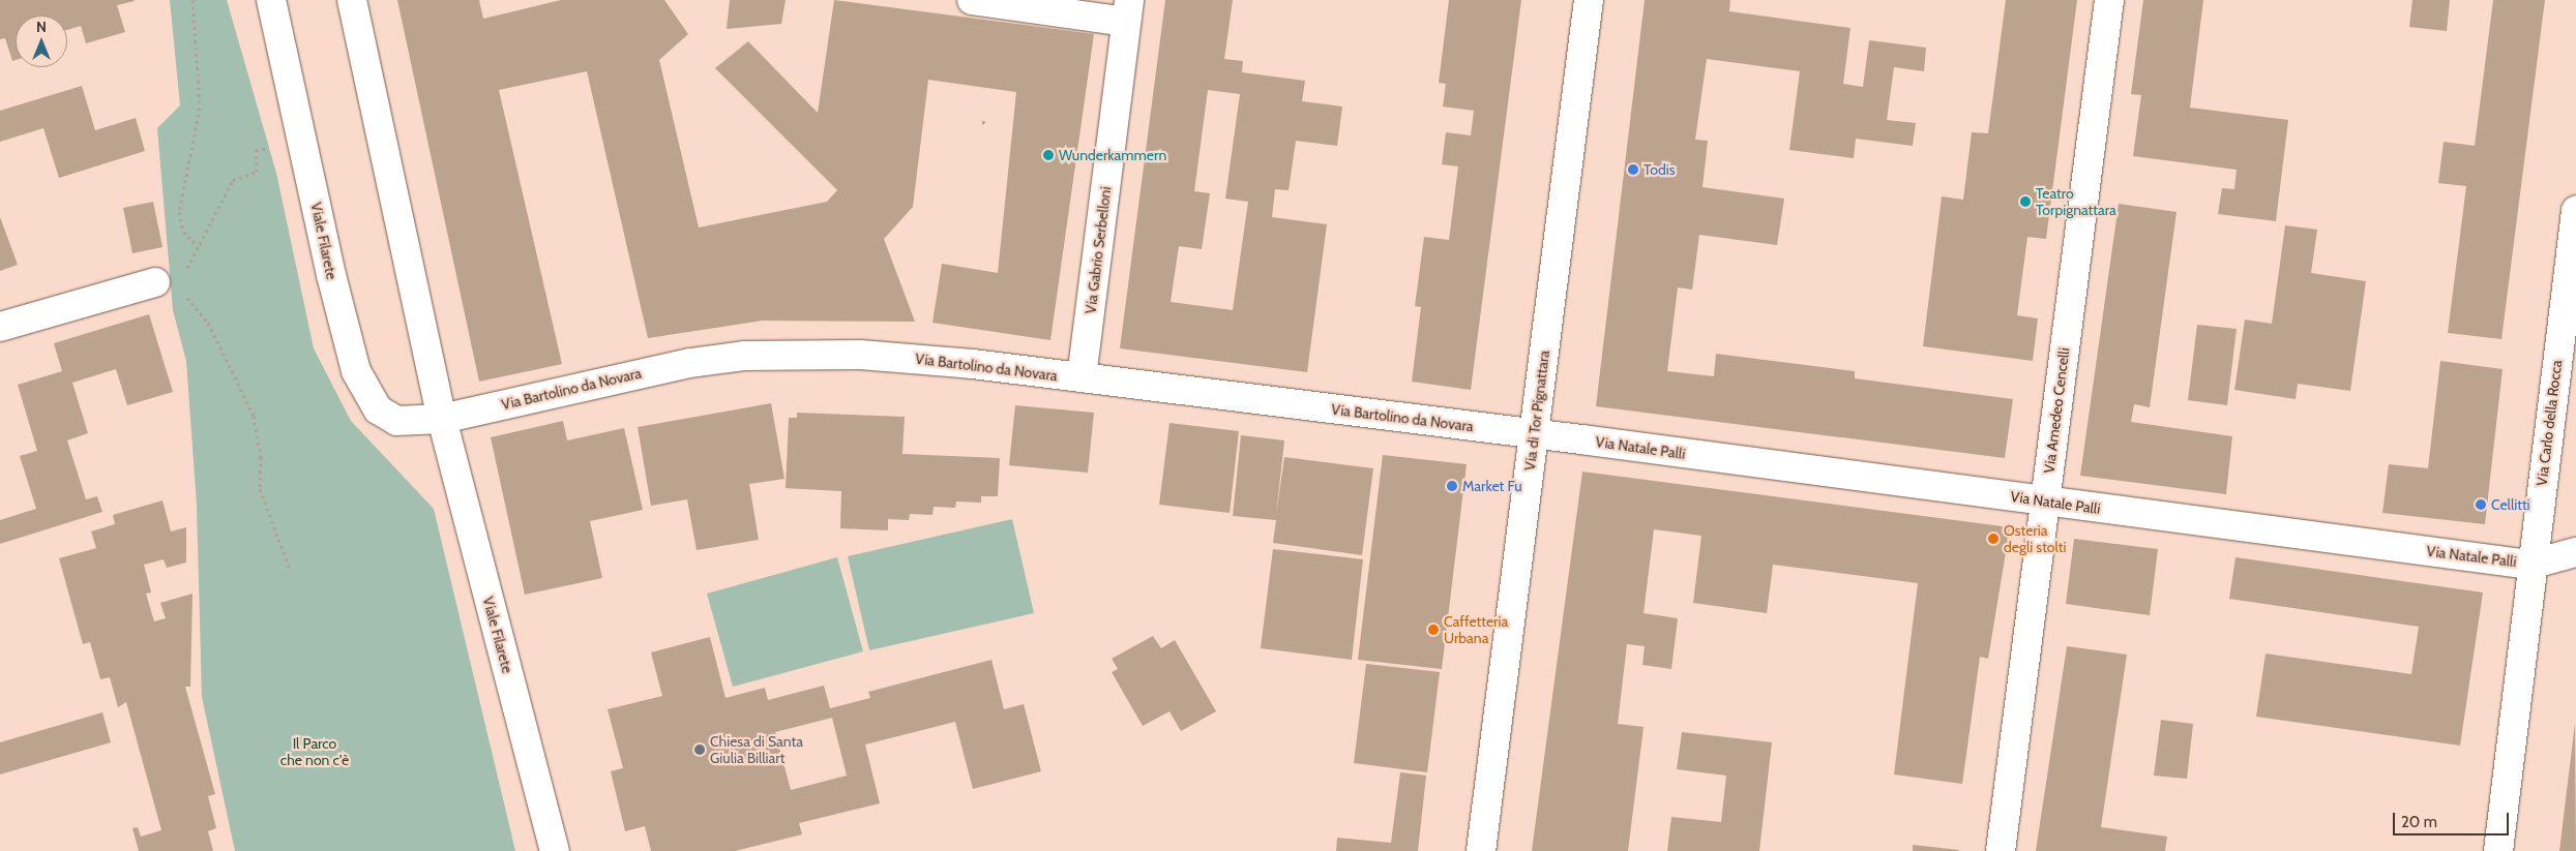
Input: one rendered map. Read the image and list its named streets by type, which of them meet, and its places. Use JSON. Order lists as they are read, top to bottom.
{
  "streets": {
    "street": [
      "Viale Filarete",
      "Via Gabrio Serbelloni",
      "Via Bartolino da Novara",
      "Via di Tor Pignattara",
      "Via Amedeo Cencelli",
      "Via Carlo della Rocca",
      "Via Natale Palli"
    ]
  },
  "crossings": [
    ["Viale Filarete", "Via Bartolino da Novara"],
    ["Via Gabrio Serbelloni", "Via Bartolino da Novara"],
    ["Via Bartolino da Novara", "Via di Tor Pignattara"],
    ["Via Bartolino da Novara", "Via Natale Palli"],
    ["Via di Tor Pignattara", "Via Natale Palli"],
    ["Via Amedeo Cencelli", "Via Natale Palli"],
    ["Via Carlo della Rocca", "Via Natale Palli"]
  ],
  "parks": ["Il Parco che non c'è"],
  "places": [
    "Wunderkammern",
    "Todis",
    "Teatro Torpignattara",
    "Market Fu",
    "Cellitti",
    "Osteria degli stolti",
    "Caffetteria Urbana",
    "Chiesa di Santa Giulia Billiart"
  ],
  "scale_bar": "20 m",
  "north": "top"
}
